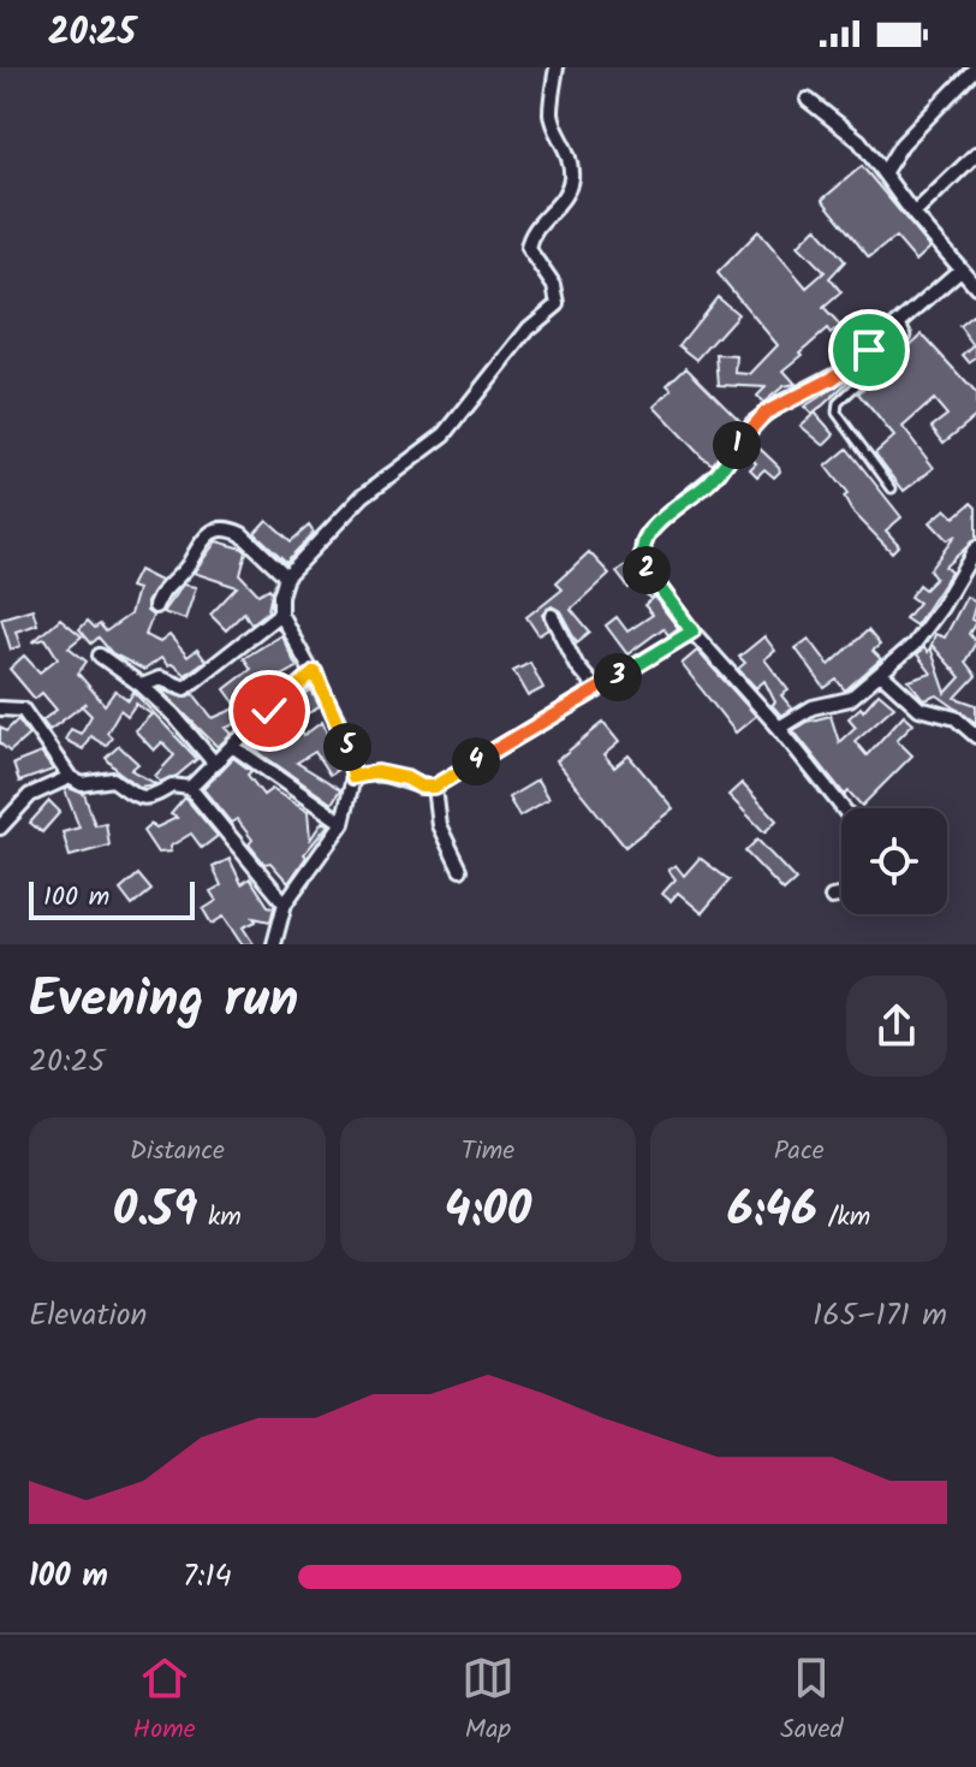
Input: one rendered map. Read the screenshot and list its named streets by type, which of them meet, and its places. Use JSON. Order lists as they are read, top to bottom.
{
  "scale_bar": "100 m",
  "page": {
    "status": "20:25",
    "pins": [
      "1",
      "2",
      "3",
      "5",
      "4"
    ],
    "scale": "100 m",
    "heading": ["Evening run", "20:25"],
    "stats": [
      ["Distance", "0.59 km"],
      ["Time", "4:00"],
      ["Pace", "6:46 /km"]
    ],
    "chart": ["Elevation", "165–171 m"],
    "list": [
      {
        "name": "100 m",
        "note": "7:14"
      }
    ],
    "tabs": ["Home", "Map", "Saved"]
  }
}
